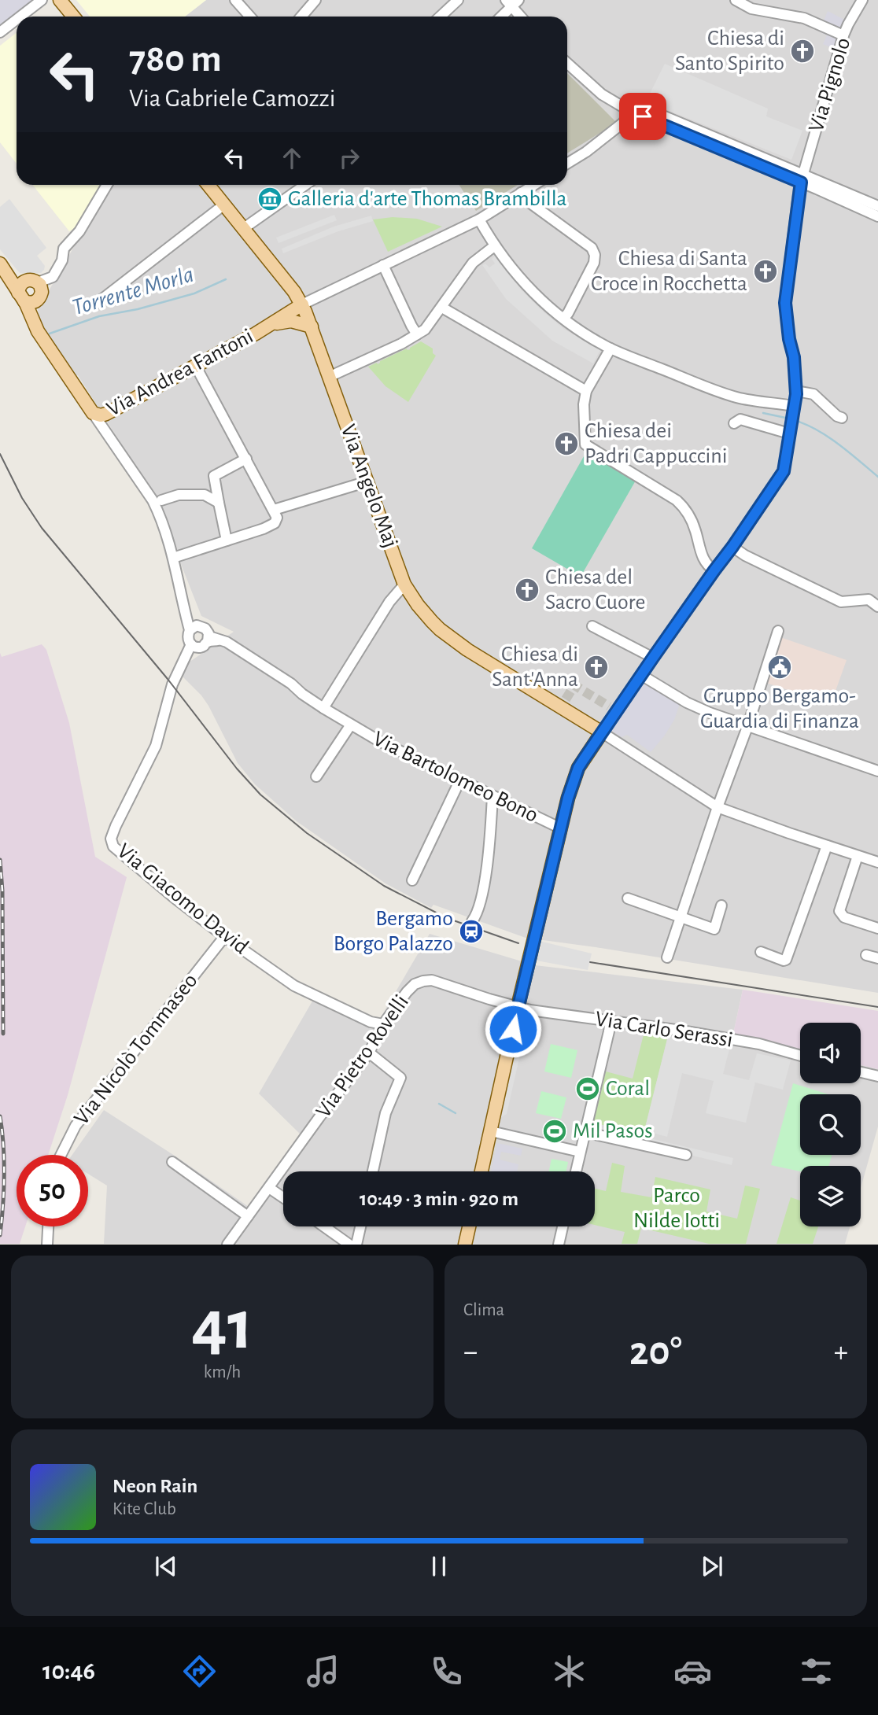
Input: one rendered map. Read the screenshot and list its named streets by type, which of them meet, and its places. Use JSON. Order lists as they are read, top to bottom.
{
  "streets": {
    "main road": ["Via Andrea Fantoni", "Via Angelo Maj"],
    "street": [
      "Via Pignolo",
      "Via Bartolomeo Bono",
      "Via Giacomo David",
      "Via Carlo Serassi",
      "Via Nicolò Tommaseo",
      "Via Pietro Rovelli"
    ]
  },
  "crossings": [
    ["Via Pignolo", "Via Angelo Maj"],
    ["Via Andrea Fantoni", "Via Angelo Maj"],
    ["Via Bartolomeo Bono", "Via Giacomo David"],
    ["Via Giacomo David", "Via Nicolò Tommaseo"],
    ["Via Giacomo David", "Via Pietro Rovelli"],
    ["Via Carlo Serassi", "Via Pietro Rovelli"]
  ],
  "water": ["Torrente Morla"],
  "parks": ["Parco Nilde Iotti"],
  "places": {
    "church": [
      "Chiesa di Santo Spirito",
      "Chiesa di Santa Croce in Rocchetta",
      "Chiesa dei Padri Cappuccini",
      "Chiesa del Sacro Cuore",
      "Chiesa di Sant'Anna"
    ],
    "museum": ["Galleria d'arte Thomas Brambilla"],
    "public building": ["Gruppo Bergamo- Guardia di Finanza"],
    "station": ["Bergamo Borgo Palazzo"],
    "sports": ["Coral", "Mil Pasos"]
  },
  "page": {
    "turn": ["780 m", "Via Gabriele Camozzi"],
    "limit": "50",
    "trip": "10:49 · 3 min · 920 m",
    "tile": [
      ["41", "km/h"],
      "Clima"
    ],
    "heat": ["−", "20°", "+"],
    "song": ["Neon Rain", "Kite Club"],
    "tabs": "10:46"
  }
}
